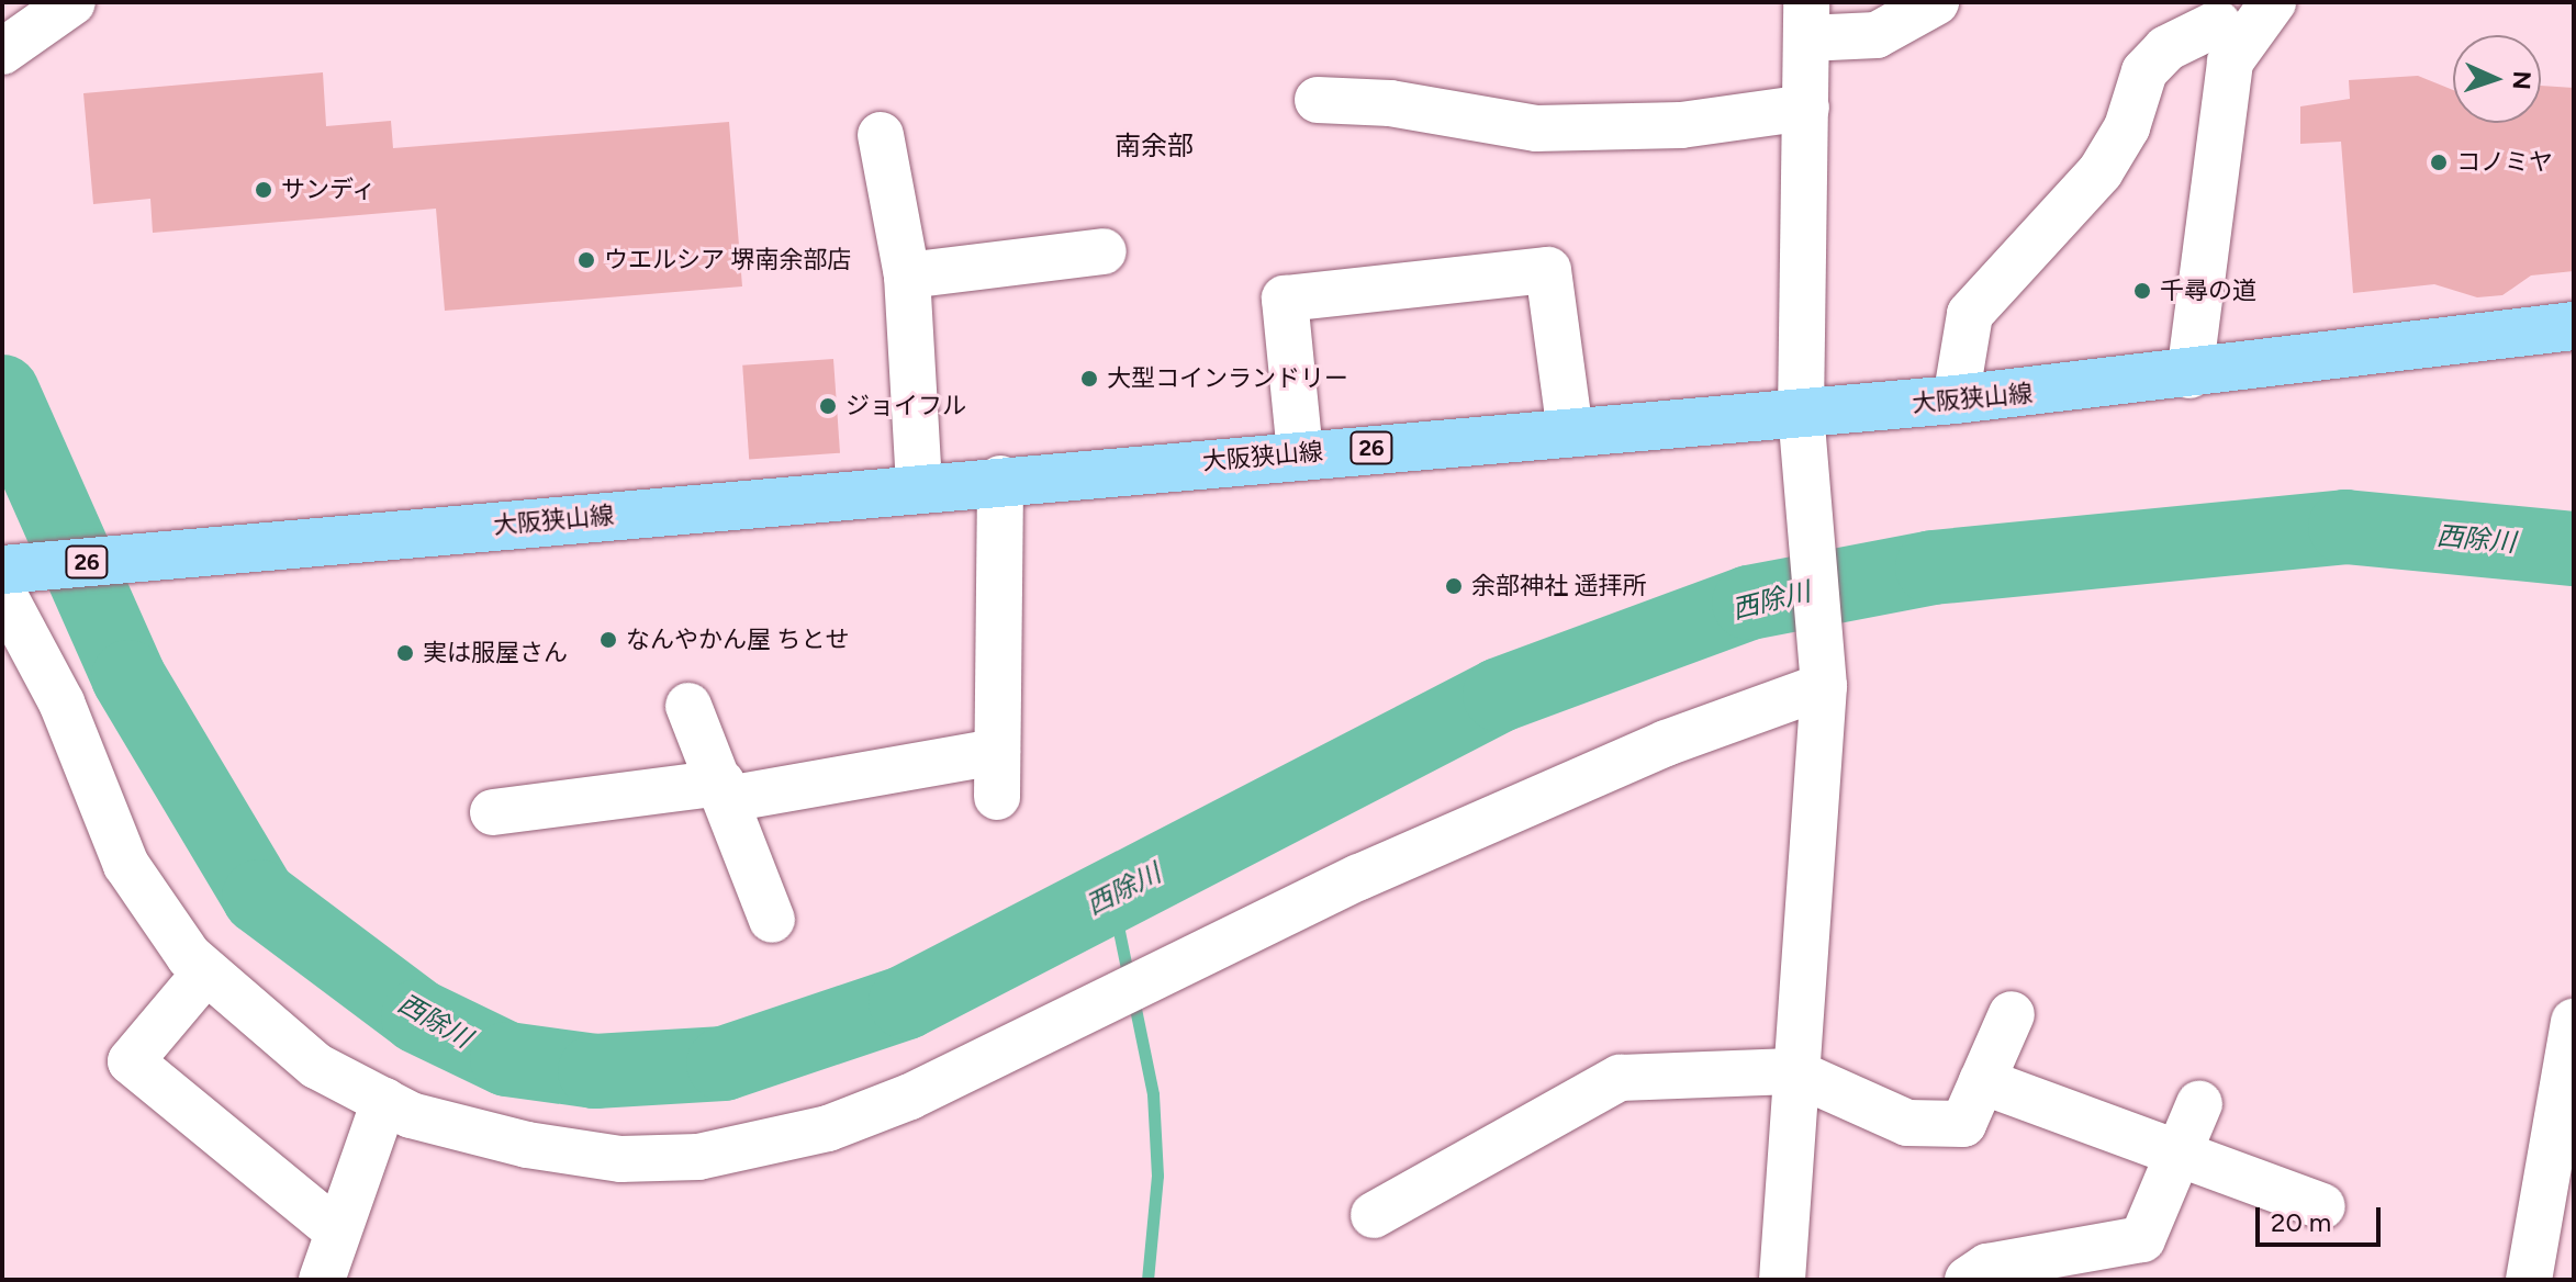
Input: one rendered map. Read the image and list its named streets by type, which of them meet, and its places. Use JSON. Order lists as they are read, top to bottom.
{
  "streets": {
    "main road": ["大阪狭山線", "26"]
  },
  "districts": ["南余部"],
  "water": ["西除川"],
  "places": [
    "コノミヤ",
    "サンディ",
    "ウエルシア 堺南余部店",
    "千尋の道",
    "大型コインランドリー",
    "ジョイフル",
    "余部神社 遥拝所",
    "なんやかん屋 ちとせ",
    "実は服屋さん"
  ],
  "scale_bar": "20 m",
  "north": "right"
}
